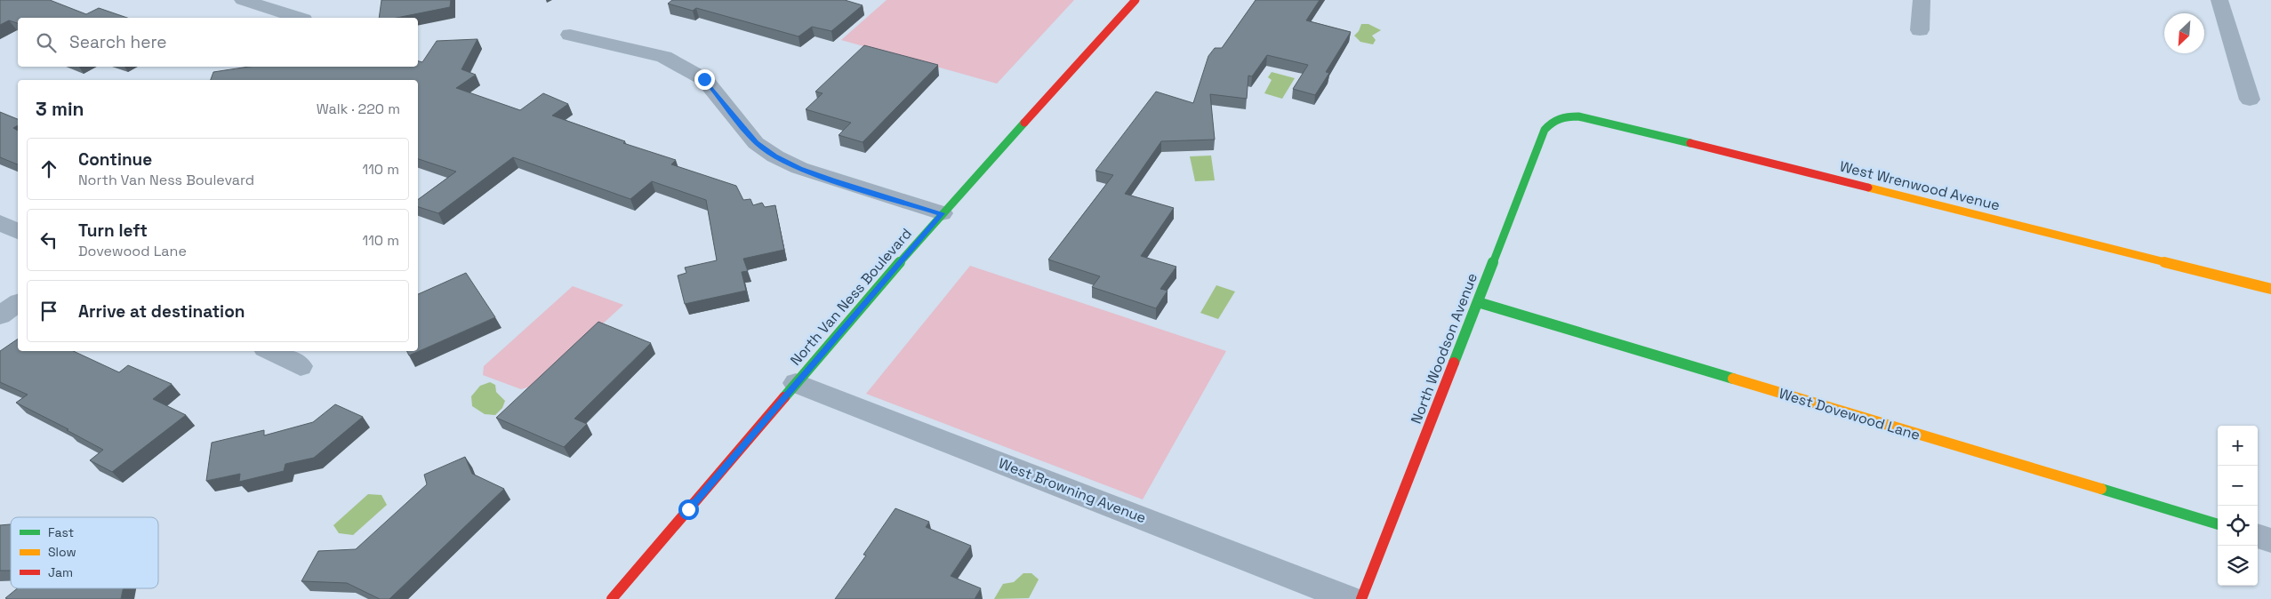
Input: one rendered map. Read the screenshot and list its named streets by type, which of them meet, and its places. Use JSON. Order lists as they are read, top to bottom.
{
  "streets": {
    "street": [
      "West Wrenwood Avenue",
      "North Van Ness Boulevard",
      "North Woodson Avenue",
      "West Dovewood Lane",
      "West Browning Avenue"
    ]
  },
  "crossings": [
    ["West Wrenwood Avenue", "North Woodson Avenue"],
    ["North Van Ness Boulevard", "West Browning Avenue"],
    ["North Woodson Avenue", "West Dovewood Lane"]
  ],
  "legend": ["Fast", "Slow", "Jam"],
  "north": "bottom left",
  "page": {
    "search": "Search here",
    "heading": ["3 min", "Walk · 220 m"],
    "list": [
      ["Continue", "North Van Ness Boulevard", "110 m"],
      ["Turn left", "Dovewood Lane", "110 m"],
      "Arrive at destination"
    ],
    "map_buttons": ["+", "−"]
  }
}
